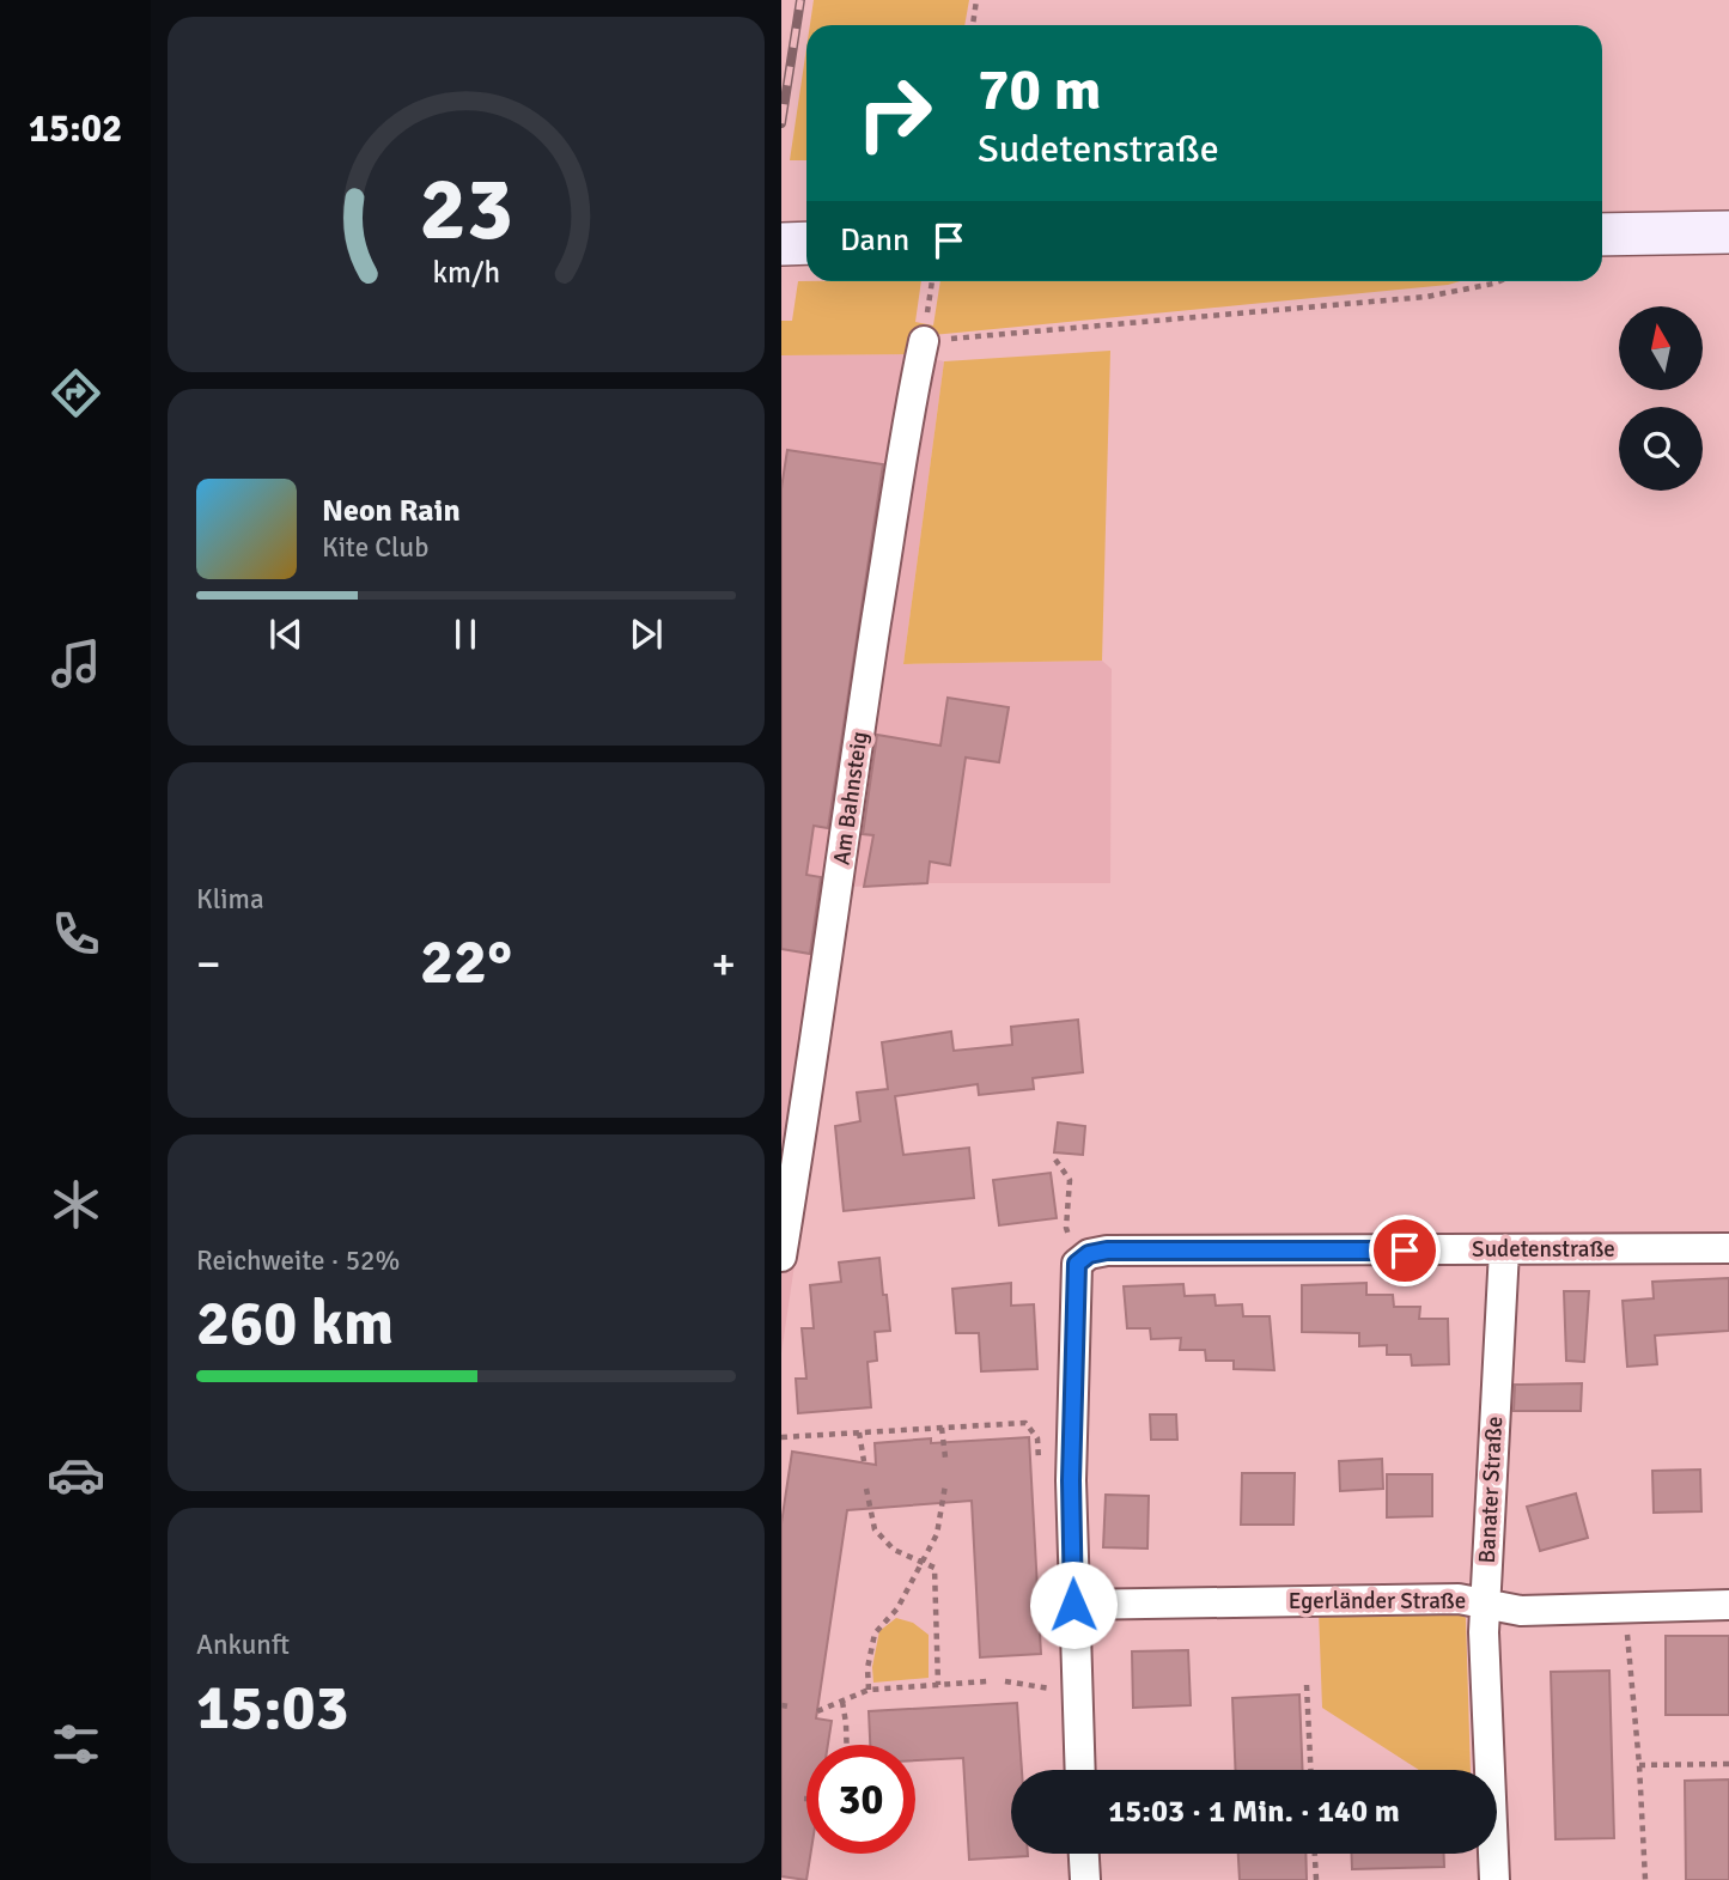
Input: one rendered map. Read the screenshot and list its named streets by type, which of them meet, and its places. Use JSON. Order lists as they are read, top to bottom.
{
  "streets": {
    "street": [
      "Am Bahnsteig",
      "Sudetenstraße",
      "Banater Straße",
      "Egerländer Straße"
    ]
  },
  "crossings": [
    ["Sudetenstraße", "Banater Straße"],
    ["Banater Straße", "Egerländer Straße"]
  ],
  "north": "top",
  "page": {
    "tabs": "15:02",
    "turn": ["70 m", "Sudetenstraße"],
    "then": "Dann",
    "song": ["Neon Rain", "Kite Club"],
    "tile": [
      "Klima",
      ["Reichweite · 52%", "260 km"],
      ["Ankunft", "15:03"]
    ],
    "heat": ["−", "22°", "+"],
    "limit": "30",
    "trip": "15:03 · 1 Min. · 140 m",
    "gauge": ["23", "km/h"]
  }
}
